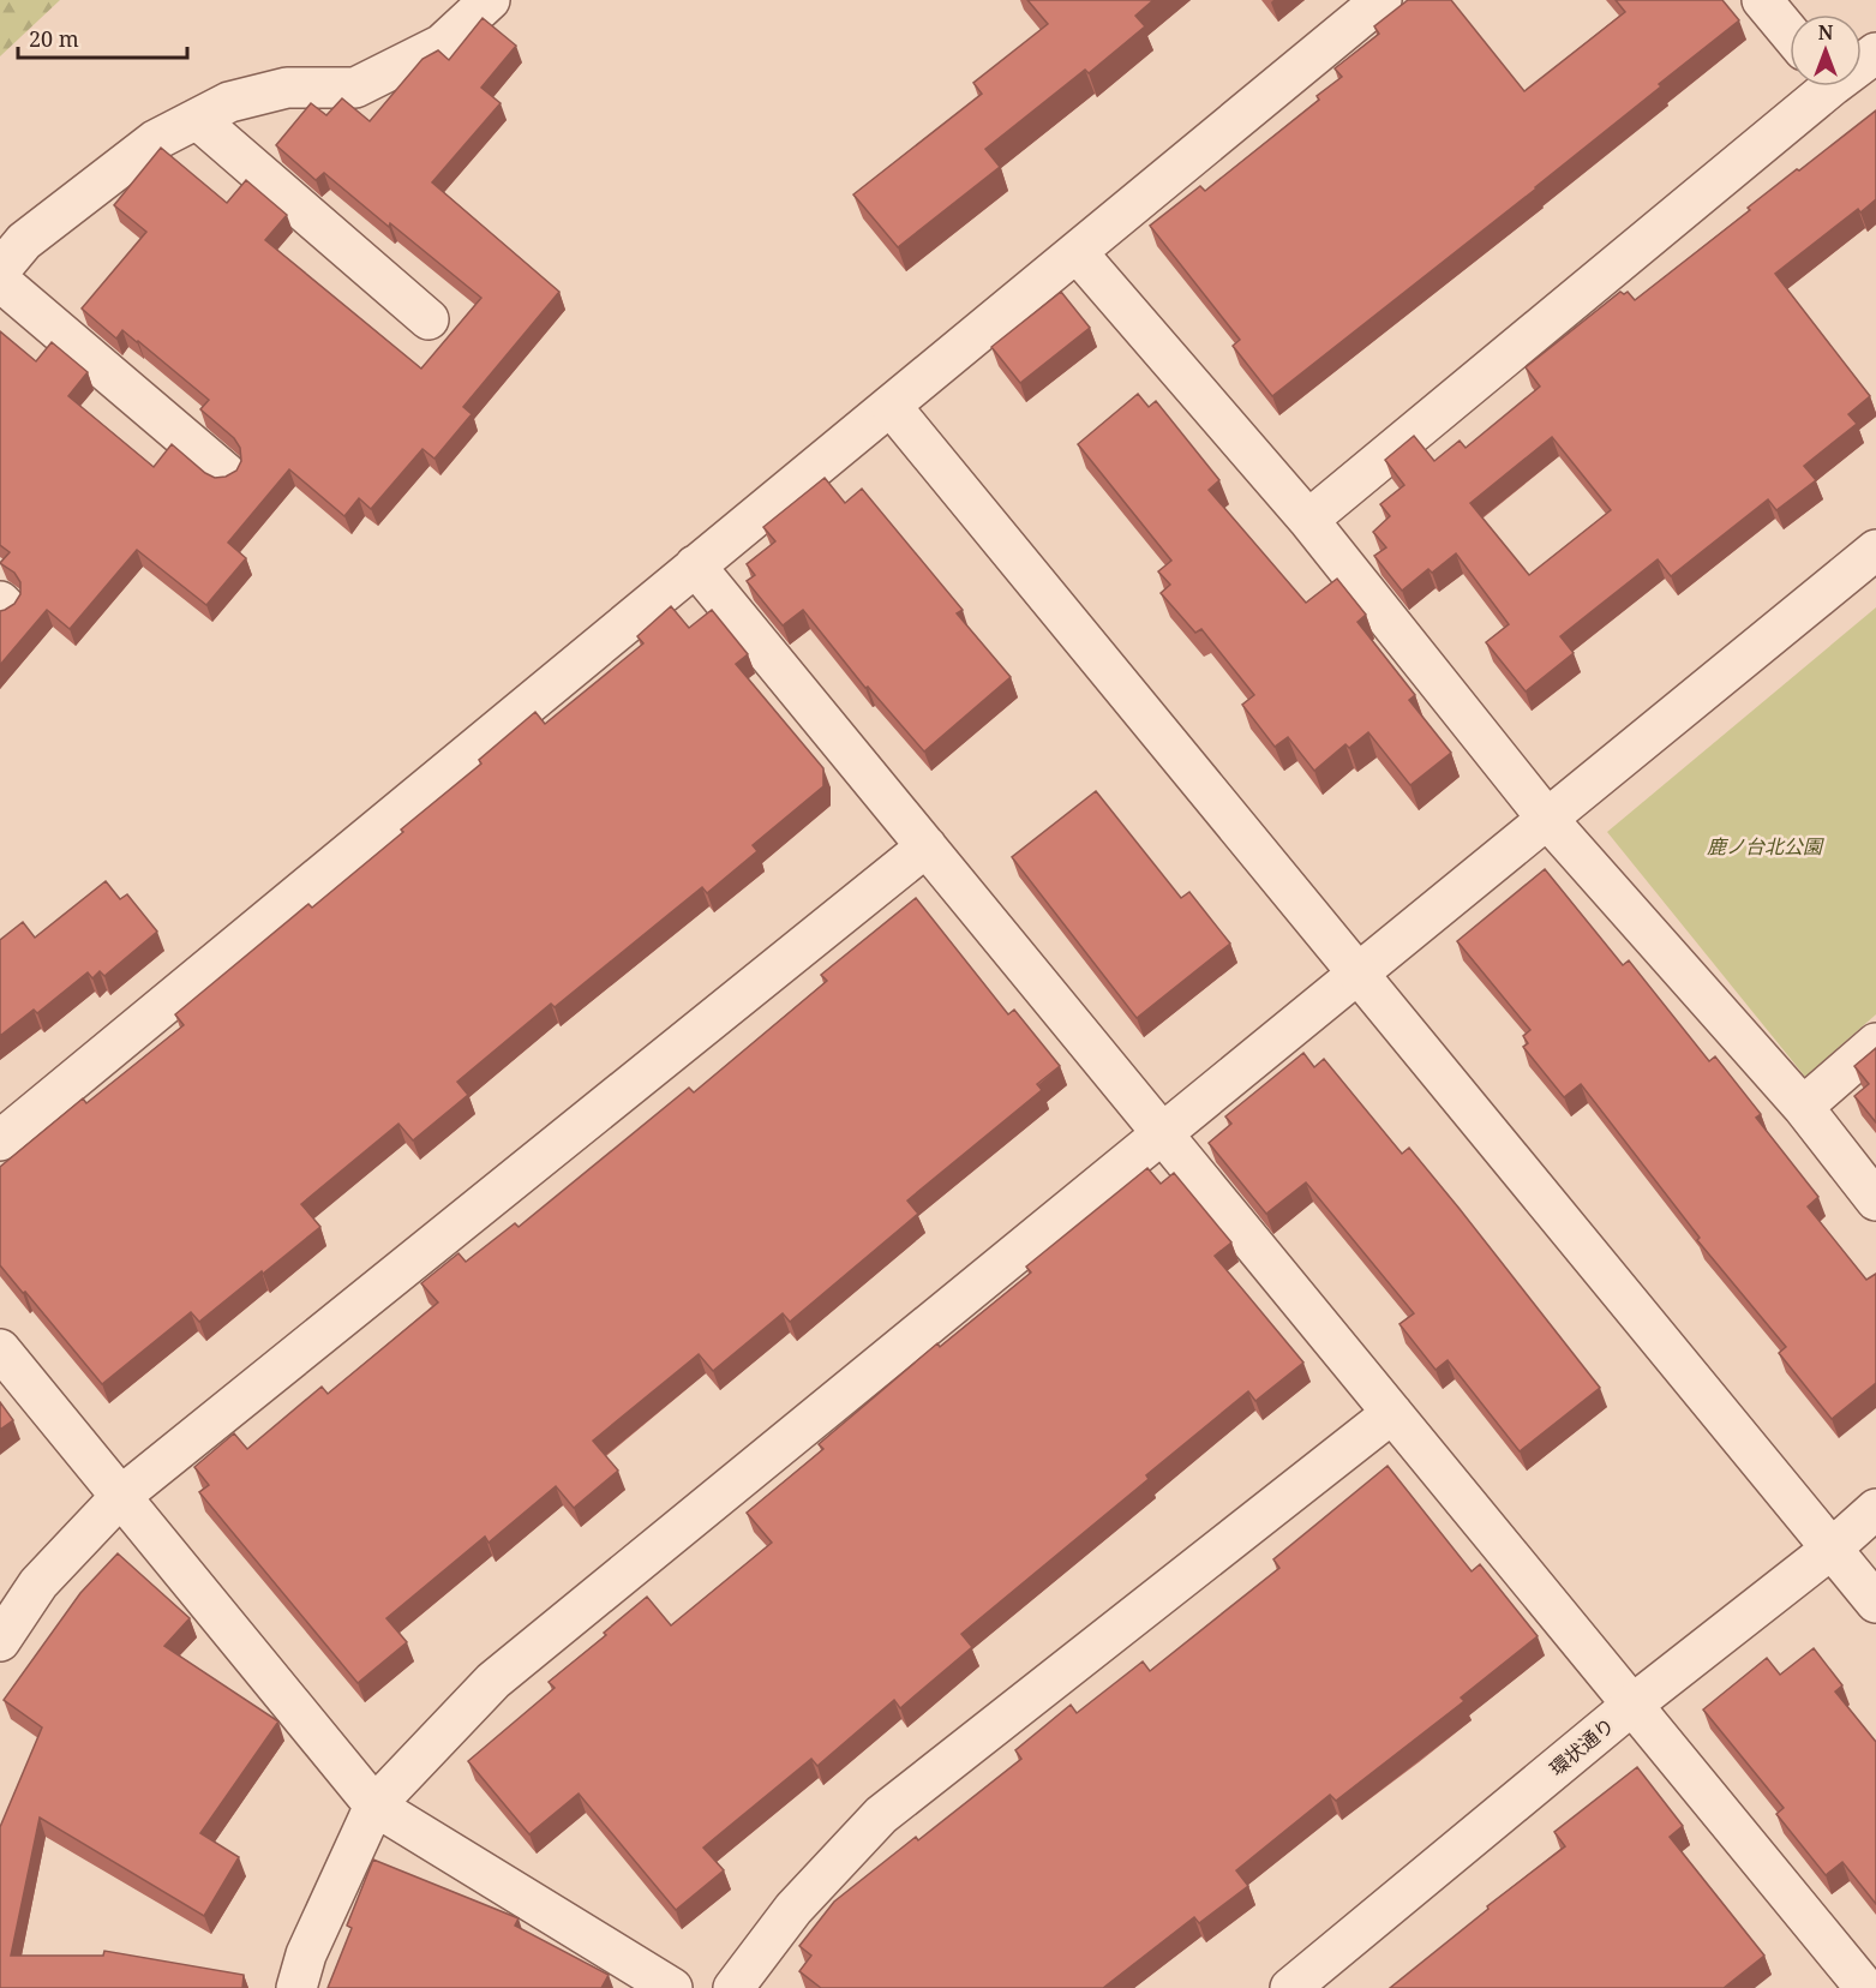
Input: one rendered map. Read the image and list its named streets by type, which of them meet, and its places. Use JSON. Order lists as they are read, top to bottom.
{
  "streets": {
    "street": ["環状通り"]
  },
  "parks": ["鹿ノ台北公園"],
  "scale_bar": "20 m",
  "north": "top"
}
